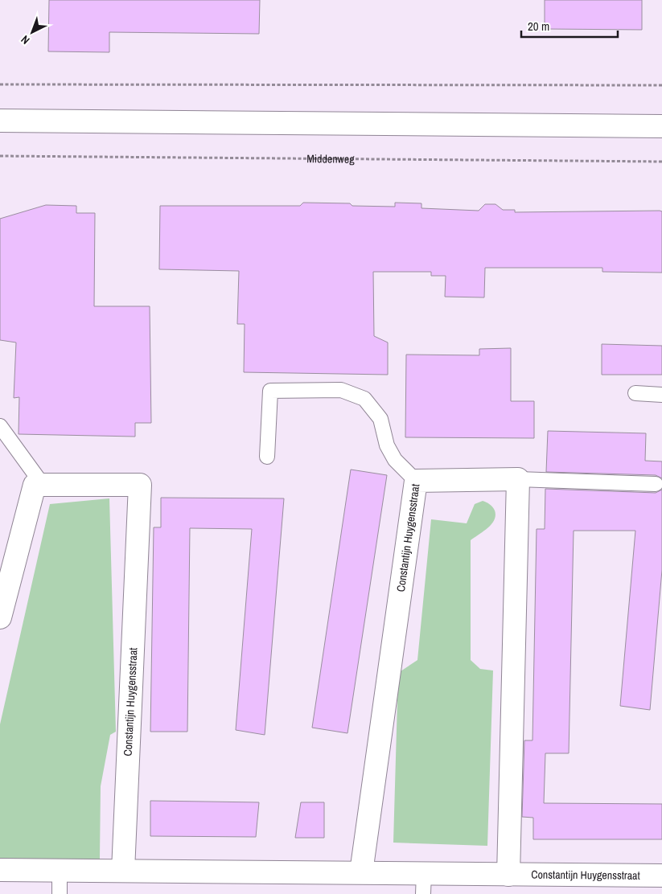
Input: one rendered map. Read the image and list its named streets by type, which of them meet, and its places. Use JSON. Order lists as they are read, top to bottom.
{
  "streets": {
    "street": ["Constantijn Huygensstraat"],
    "path": ["Middenweg"]
  },
  "scale_bar": "20 m",
  "north": "bottom left"
}
